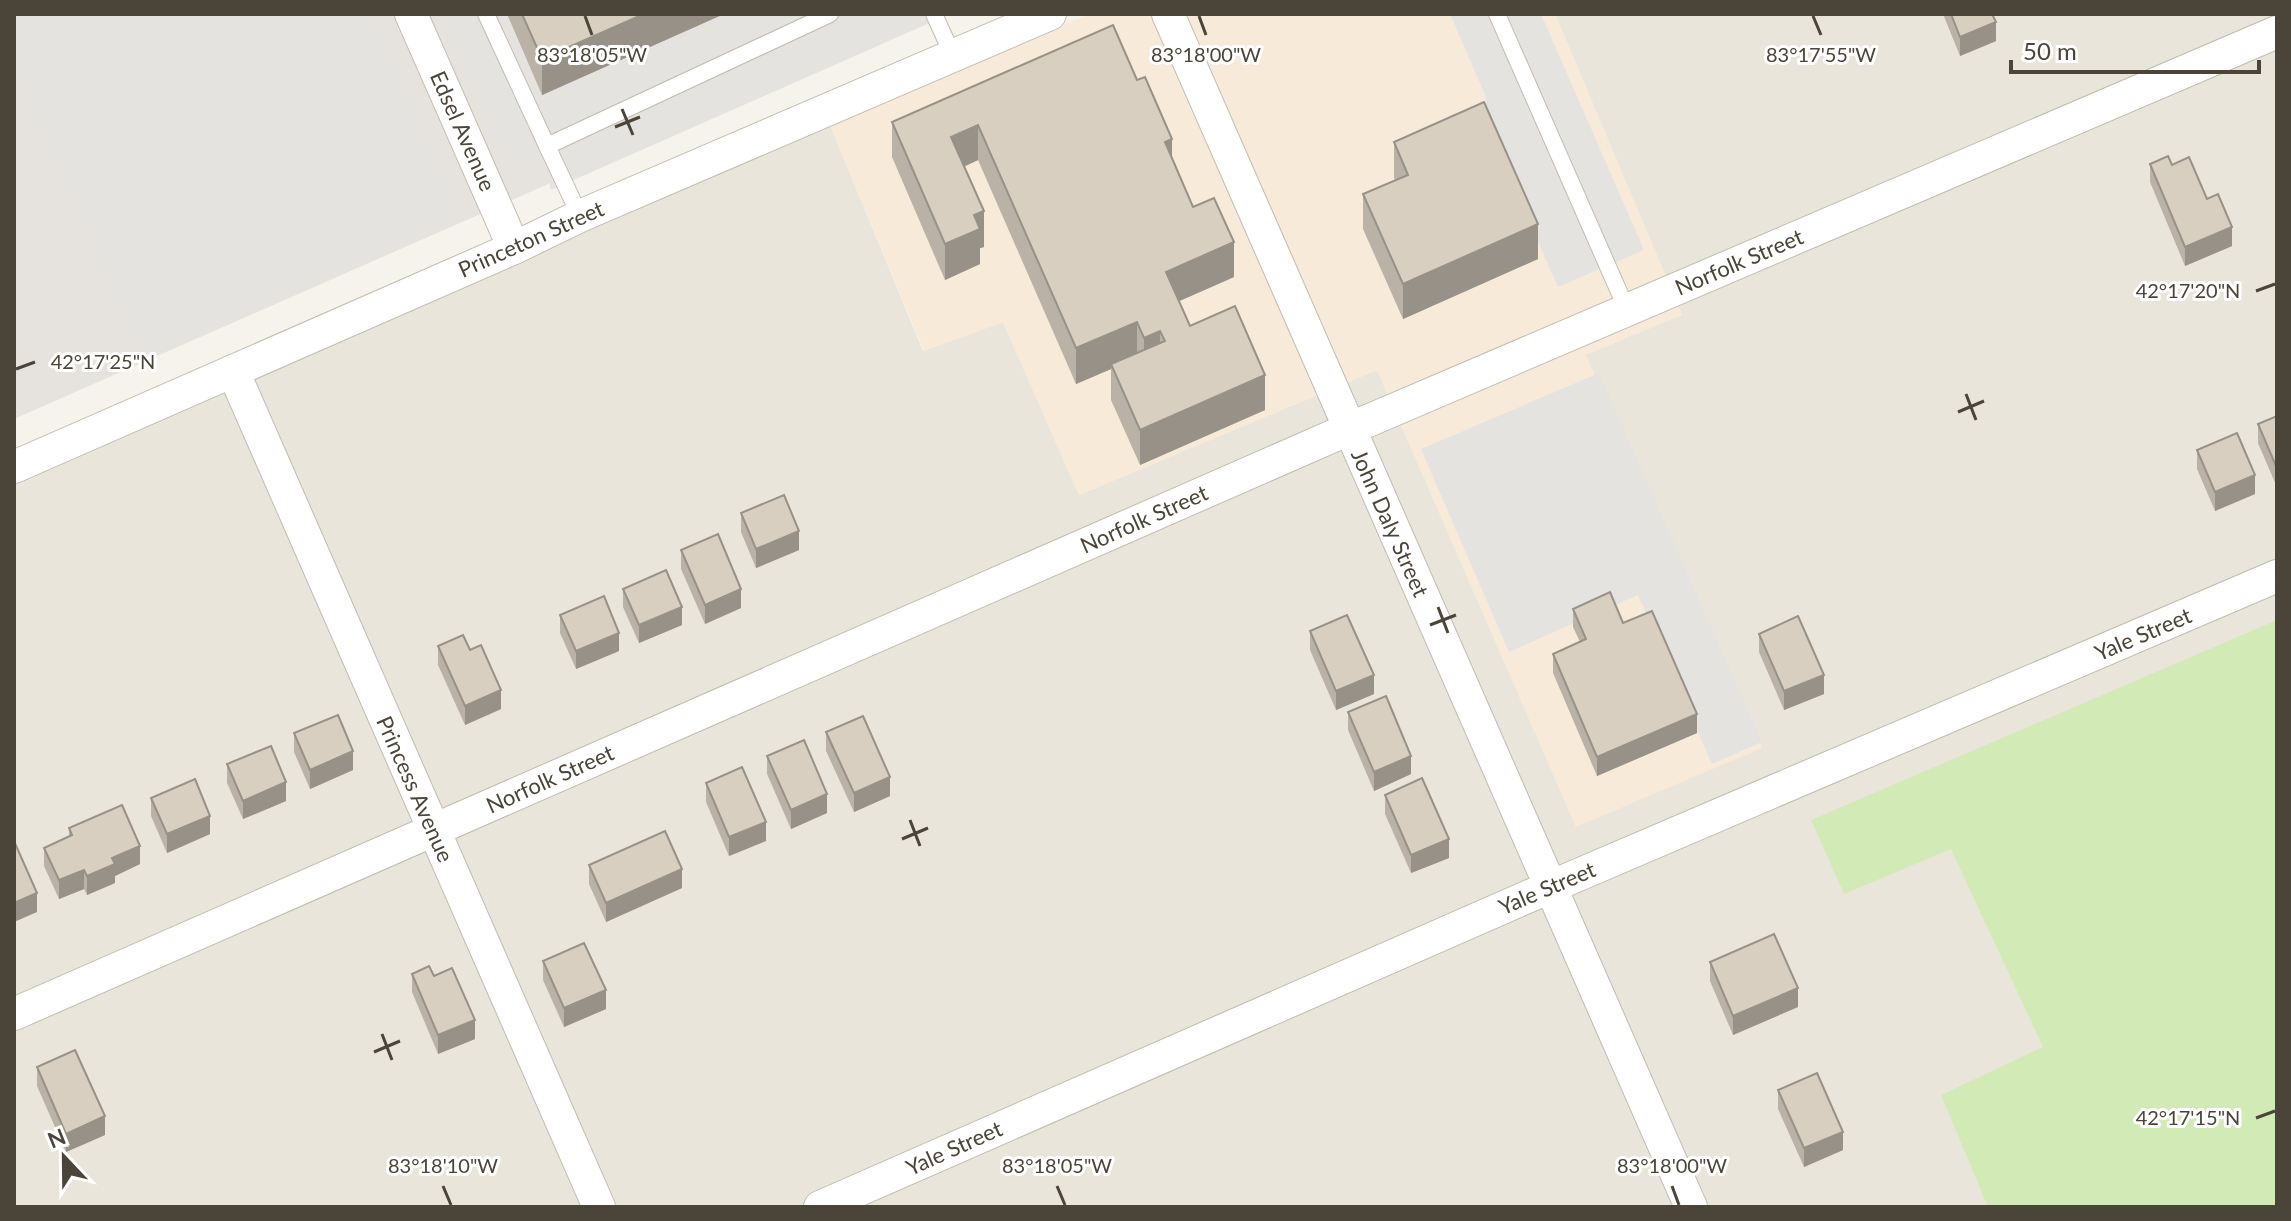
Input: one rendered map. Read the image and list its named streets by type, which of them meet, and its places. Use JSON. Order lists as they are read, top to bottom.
{
  "streets": {
    "street": [
      "Edsel Avenue",
      "Princeton Street",
      "Norfolk Street",
      "John Daly Street",
      "Yale Street",
      "Princess Avenue"
    ]
  },
  "crossings": [
    ["Edsel Avenue", "Princeton Street"],
    ["Princeton Street", "Princess Avenue"],
    ["Norfolk Street", "John Daly Street"],
    ["Norfolk Street", "Princess Avenue"],
    ["John Daly Street", "Yale Street"]
  ],
  "scale_bar": "50 m",
  "north": "top",
  "coordinates": [
    "83°18'05\"W",
    "83°18'00\"W",
    "83°17'55\"W",
    "42°17'20\"N",
    "42°17'25\"N",
    "42°17'15\"N",
    "83°18'10\"W"
  ]
}
